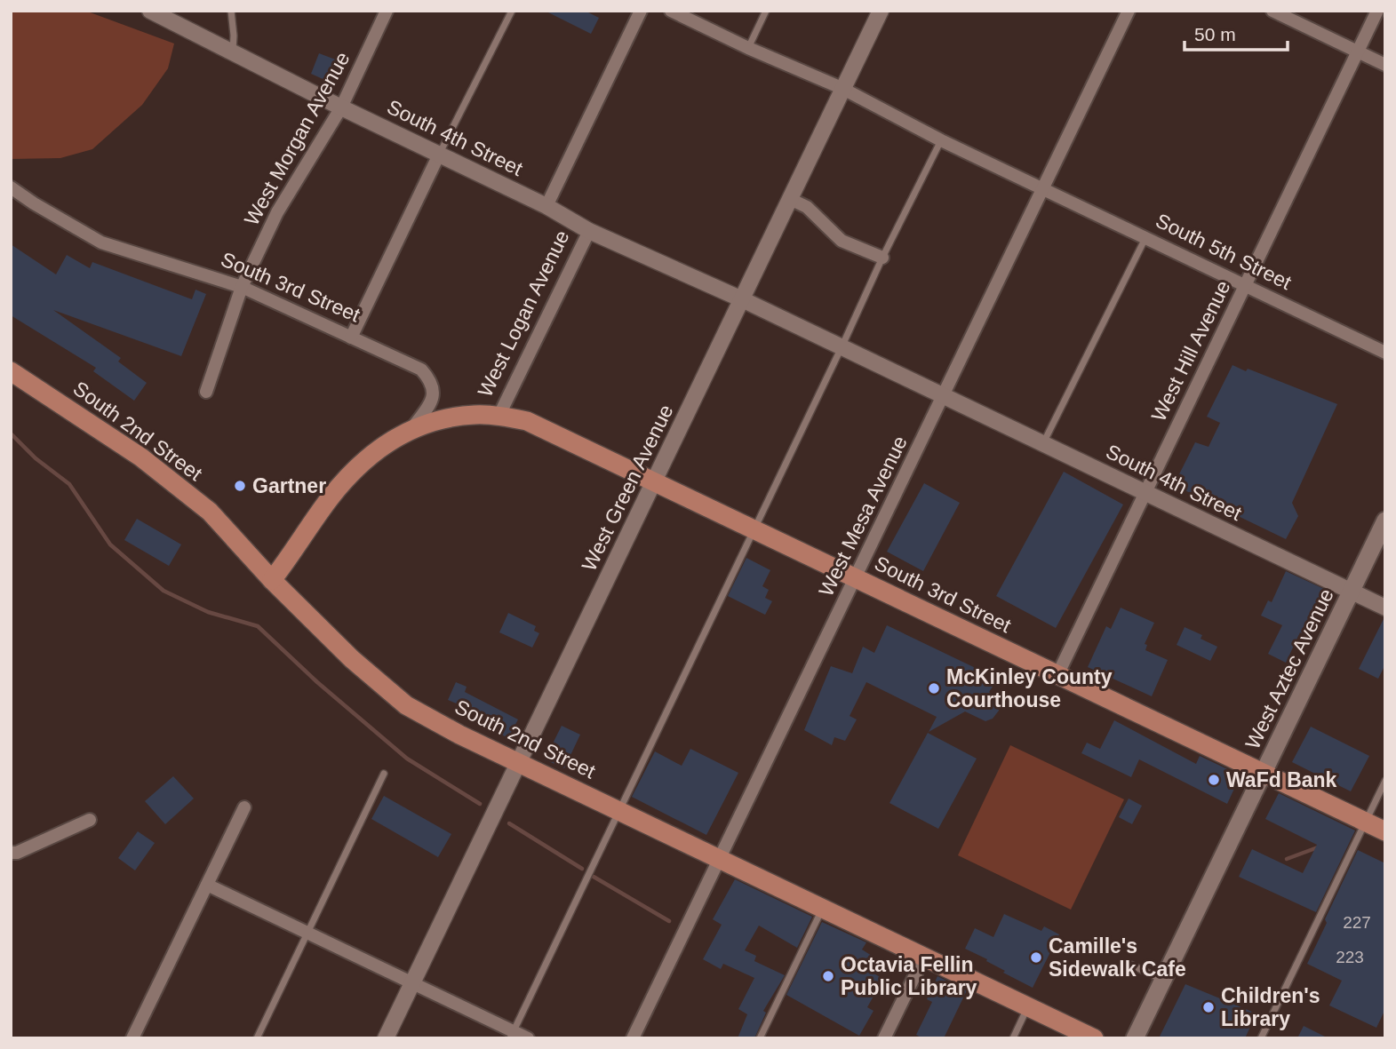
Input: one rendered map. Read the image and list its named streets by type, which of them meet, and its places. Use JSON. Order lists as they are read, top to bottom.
{
  "streets": {
    "main road": [
      "South 3rd Street",
      "West Logan Avenue",
      "South 2nd Street",
      "West Aztec Avenue"
    ],
    "street": [
      "South 4th Street",
      "West Morgan Avenue",
      "South 5th Street",
      "West Hill Avenue",
      "West Green Avenue",
      "West Mesa Avenue"
    ]
  },
  "crossings": [
    ["South 4th Street", "West Morgan Avenue"],
    ["South 4th Street", "West Logan Avenue"],
    ["South 4th Street", "West Hill Avenue"],
    ["South 4th Street", "West Green Avenue"],
    ["South 4th Street", "West Mesa Avenue"],
    ["South 4th Street", "West Aztec Avenue"],
    ["West Morgan Avenue", "South 3rd Street"],
    ["South 5th Street", "West Hill Avenue"],
    ["South 5th Street", "West Mesa Avenue"],
    ["South 3rd Street", "West Logan Avenue"],
    ["South 3rd Street", "West Hill Avenue"],
    ["South 3rd Street", "West Green Avenue"],
    ["South 3rd Street", "West Mesa Avenue"],
    ["South 3rd Street", "West Aztec Avenue"],
    ["West Logan Avenue", "South 2nd Street"],
    ["South 2nd Street", "West Green Avenue"],
    ["South 2nd Street", "West Mesa Avenue"]
  ],
  "places": [
    "Gartner",
    "McKinley County Courthouse",
    "WaFd Bank",
    "Camille's Sidewalk Cafe",
    "Octavia Fellin Public Library",
    "Children's Library"
  ],
  "house_numbers": ["227", "223"],
  "scale_bar": "50 m"
}
